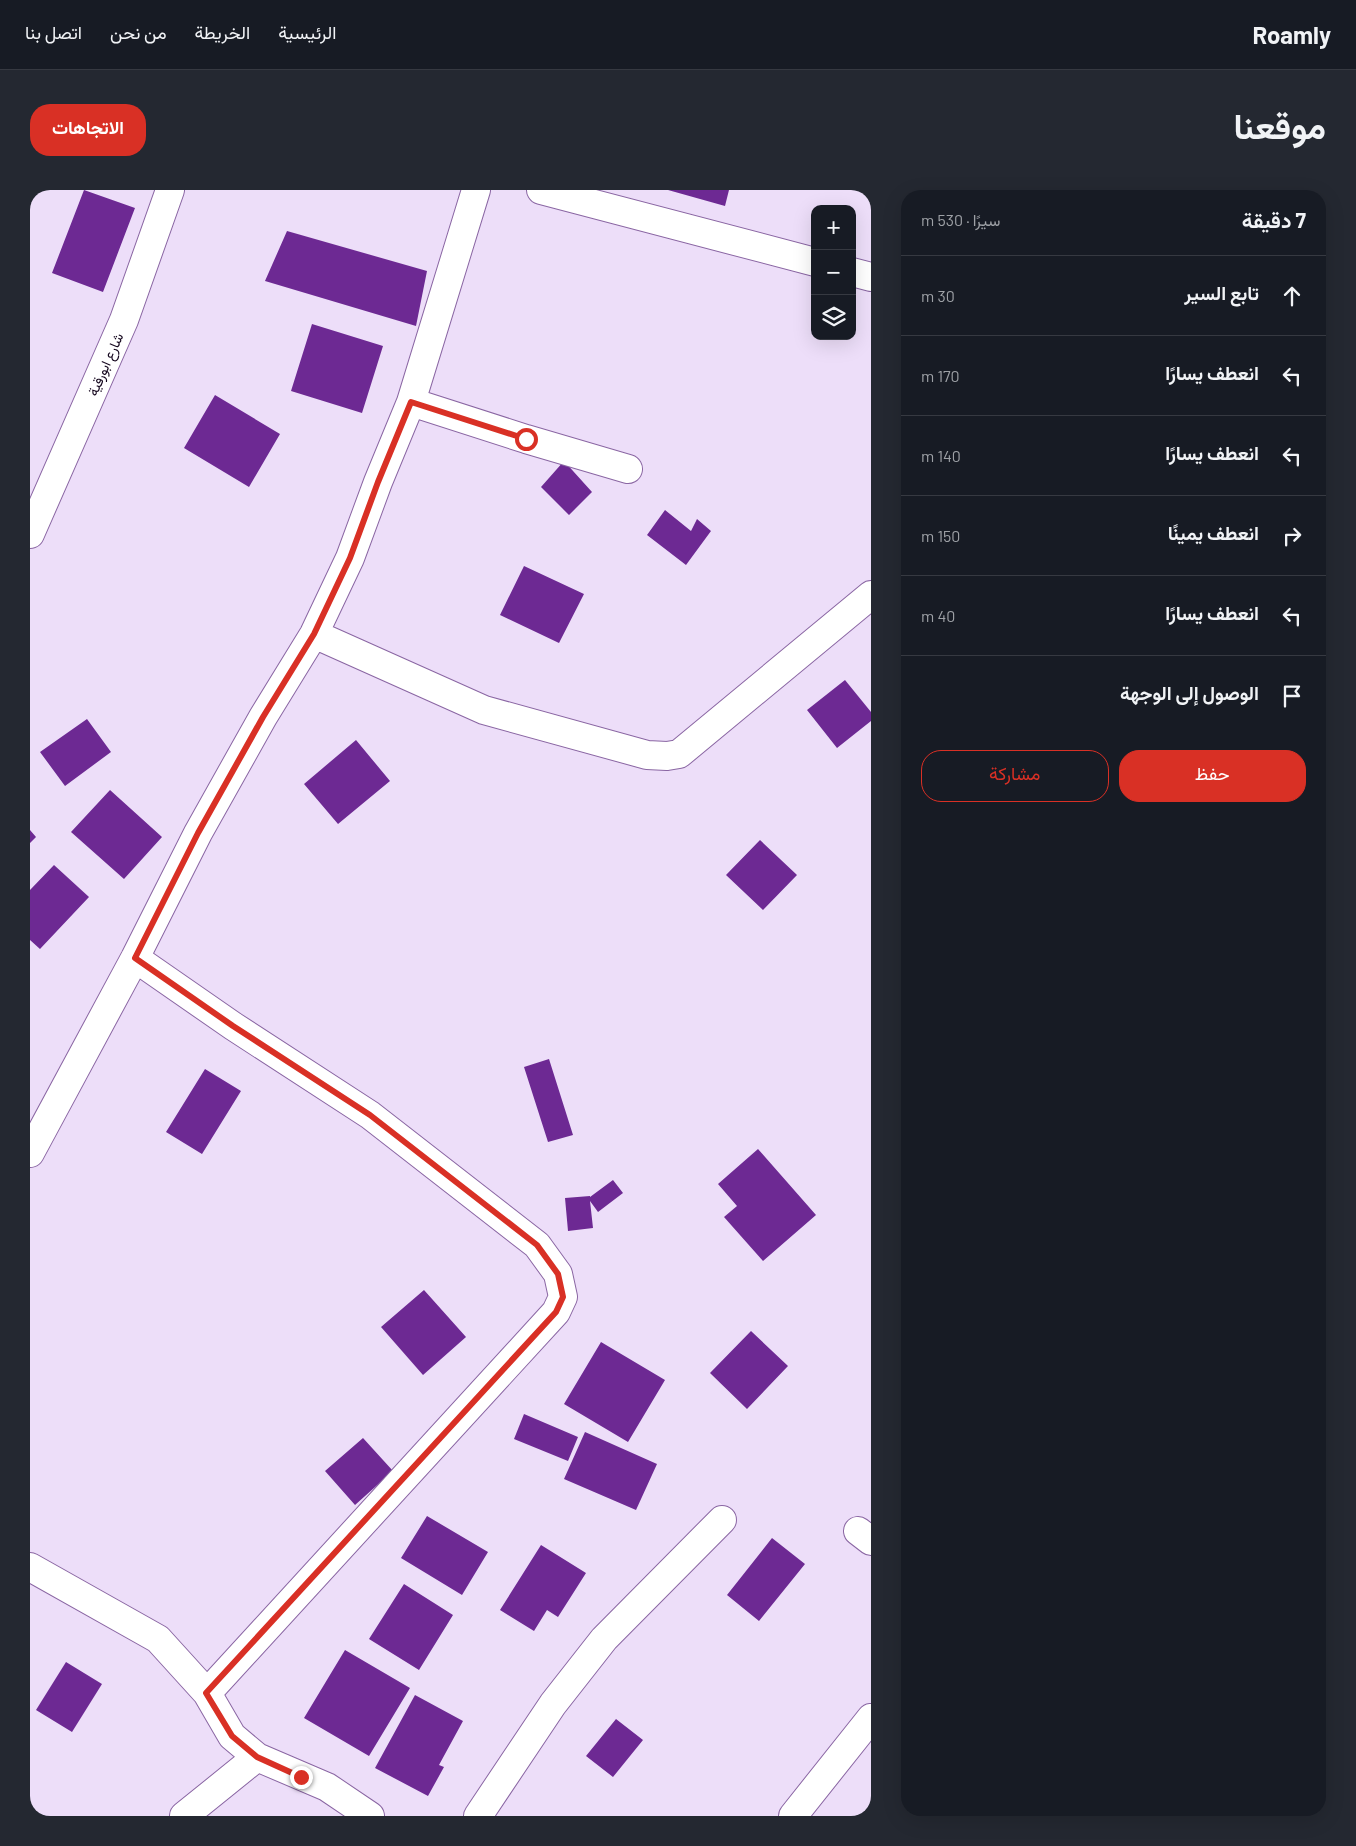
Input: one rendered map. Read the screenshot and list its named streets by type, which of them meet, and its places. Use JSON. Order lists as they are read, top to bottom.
{
  "streets": {
    "street": ["شارع ابورقية"]
  },
  "page": {
    "header": "Roamly",
    "nav": [
      "الرئيسية",
      "الخريطة",
      "من نحن",
      "اتصل بنا"
    ],
    "title": "موقعنا",
    "buttons": [
      "الاتجاهات",
      ["حفظ", "مشاركة"]
    ],
    "heading": ["7 دقيقة", "سيرًا · 530 m"],
    "map_buttons": ["+", "−"],
    "list": [
      ["تابع السير", "30 m"],
      ["انعطف يسارًا", "170 m"],
      ["انعطف يسارًا", "140 m"],
      ["انعطف يمينًا", "150 m"],
      ["انعطف يسارًا", "40 m"],
      "الوصول إلى الوجهة"
    ]
  }
}
